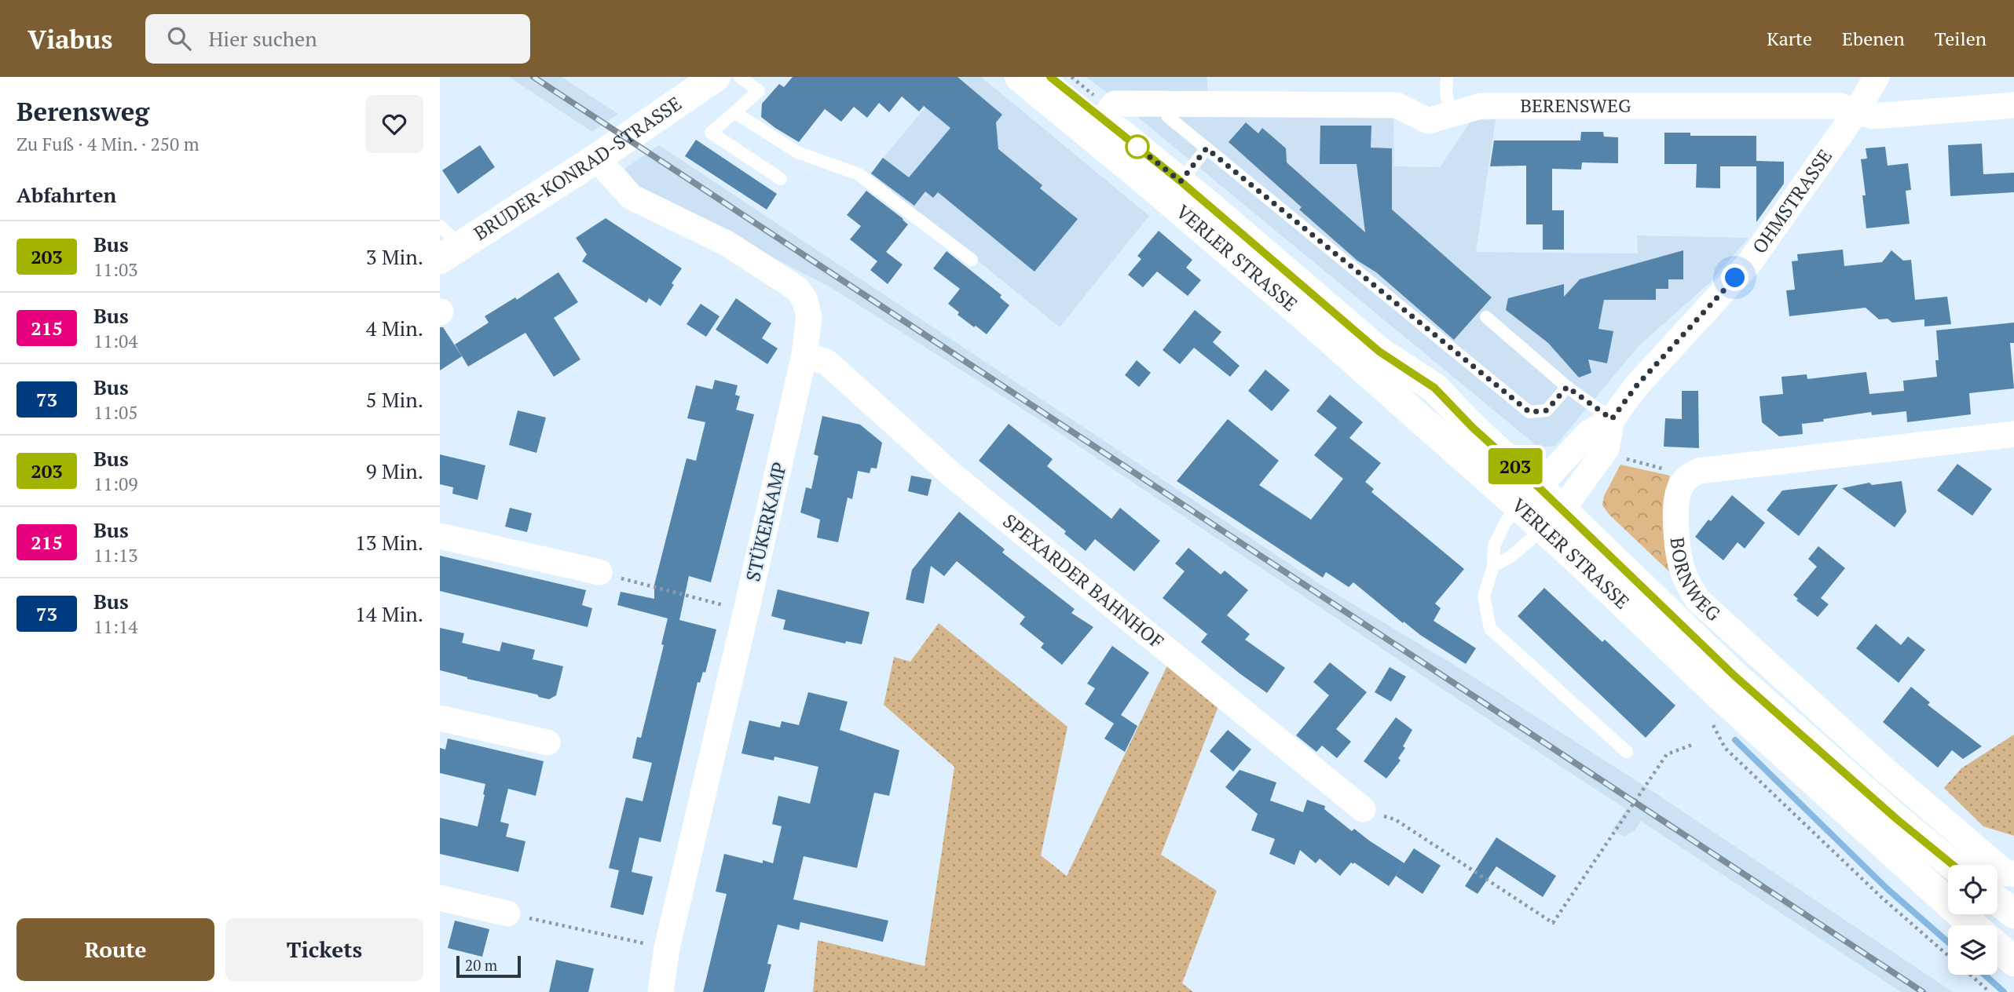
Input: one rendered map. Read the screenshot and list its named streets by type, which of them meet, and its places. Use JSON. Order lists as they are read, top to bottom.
{
  "streets": {
    "main road": ["BRUDER-KONRAD-STRASSE", "VERLER STRASSE"],
    "street": [
      "BERENSWEG",
      "OHMSTRASSE",
      "STÜKERKAMP",
      "BORNWEG",
      "SPEXARDER BAHNHOF"
    ]
  },
  "crossings": [
    ["BERENSWEG", "OHMSTRASSE"],
    ["BERENSWEG", "VERLER STRASSE"],
    ["BRUDER-KONRAD-STRASSE", "STÜKERKAMP"],
    ["OHMSTRASSE", "VERLER STRASSE"],
    ["STÜKERKAMP", "SPEXARDER BAHNHOF"]
  ],
  "lines": ["bus line 203"],
  "scale_bar": "20 m",
  "page": {
    "header": "Viabus",
    "search": "Hier suchen",
    "nav": ["Karte", "Ebenen", "Teilen"],
    "heading": [
      ["Berensweg", "Zu Fuß · 4 Min. · 250 m"],
      "Abfahrten"
    ],
    "on_map": "203",
    "list": [
      {
        "mark": "203",
        "name": "Bus",
        "note": "11:03",
        "value": "3 Min."
      },
      {
        "mark": "215",
        "name": "Bus",
        "note": "11:04",
        "value": "4 Min."
      },
      {
        "mark": "73",
        "name": "Bus",
        "note": "11:05",
        "value": "5 Min."
      },
      {
        "mark": "203",
        "name": "Bus",
        "note": "11:09",
        "value": "9 Min."
      },
      {
        "mark": "215",
        "name": "Bus",
        "note": "11:13",
        "value": "13 Min."
      },
      {
        "mark": "73",
        "name": "Bus",
        "note": "11:14",
        "value": "14 Min."
      }
    ],
    "buttons": ["Route", "Tickets"],
    "scale": "20 m"
  }
}
